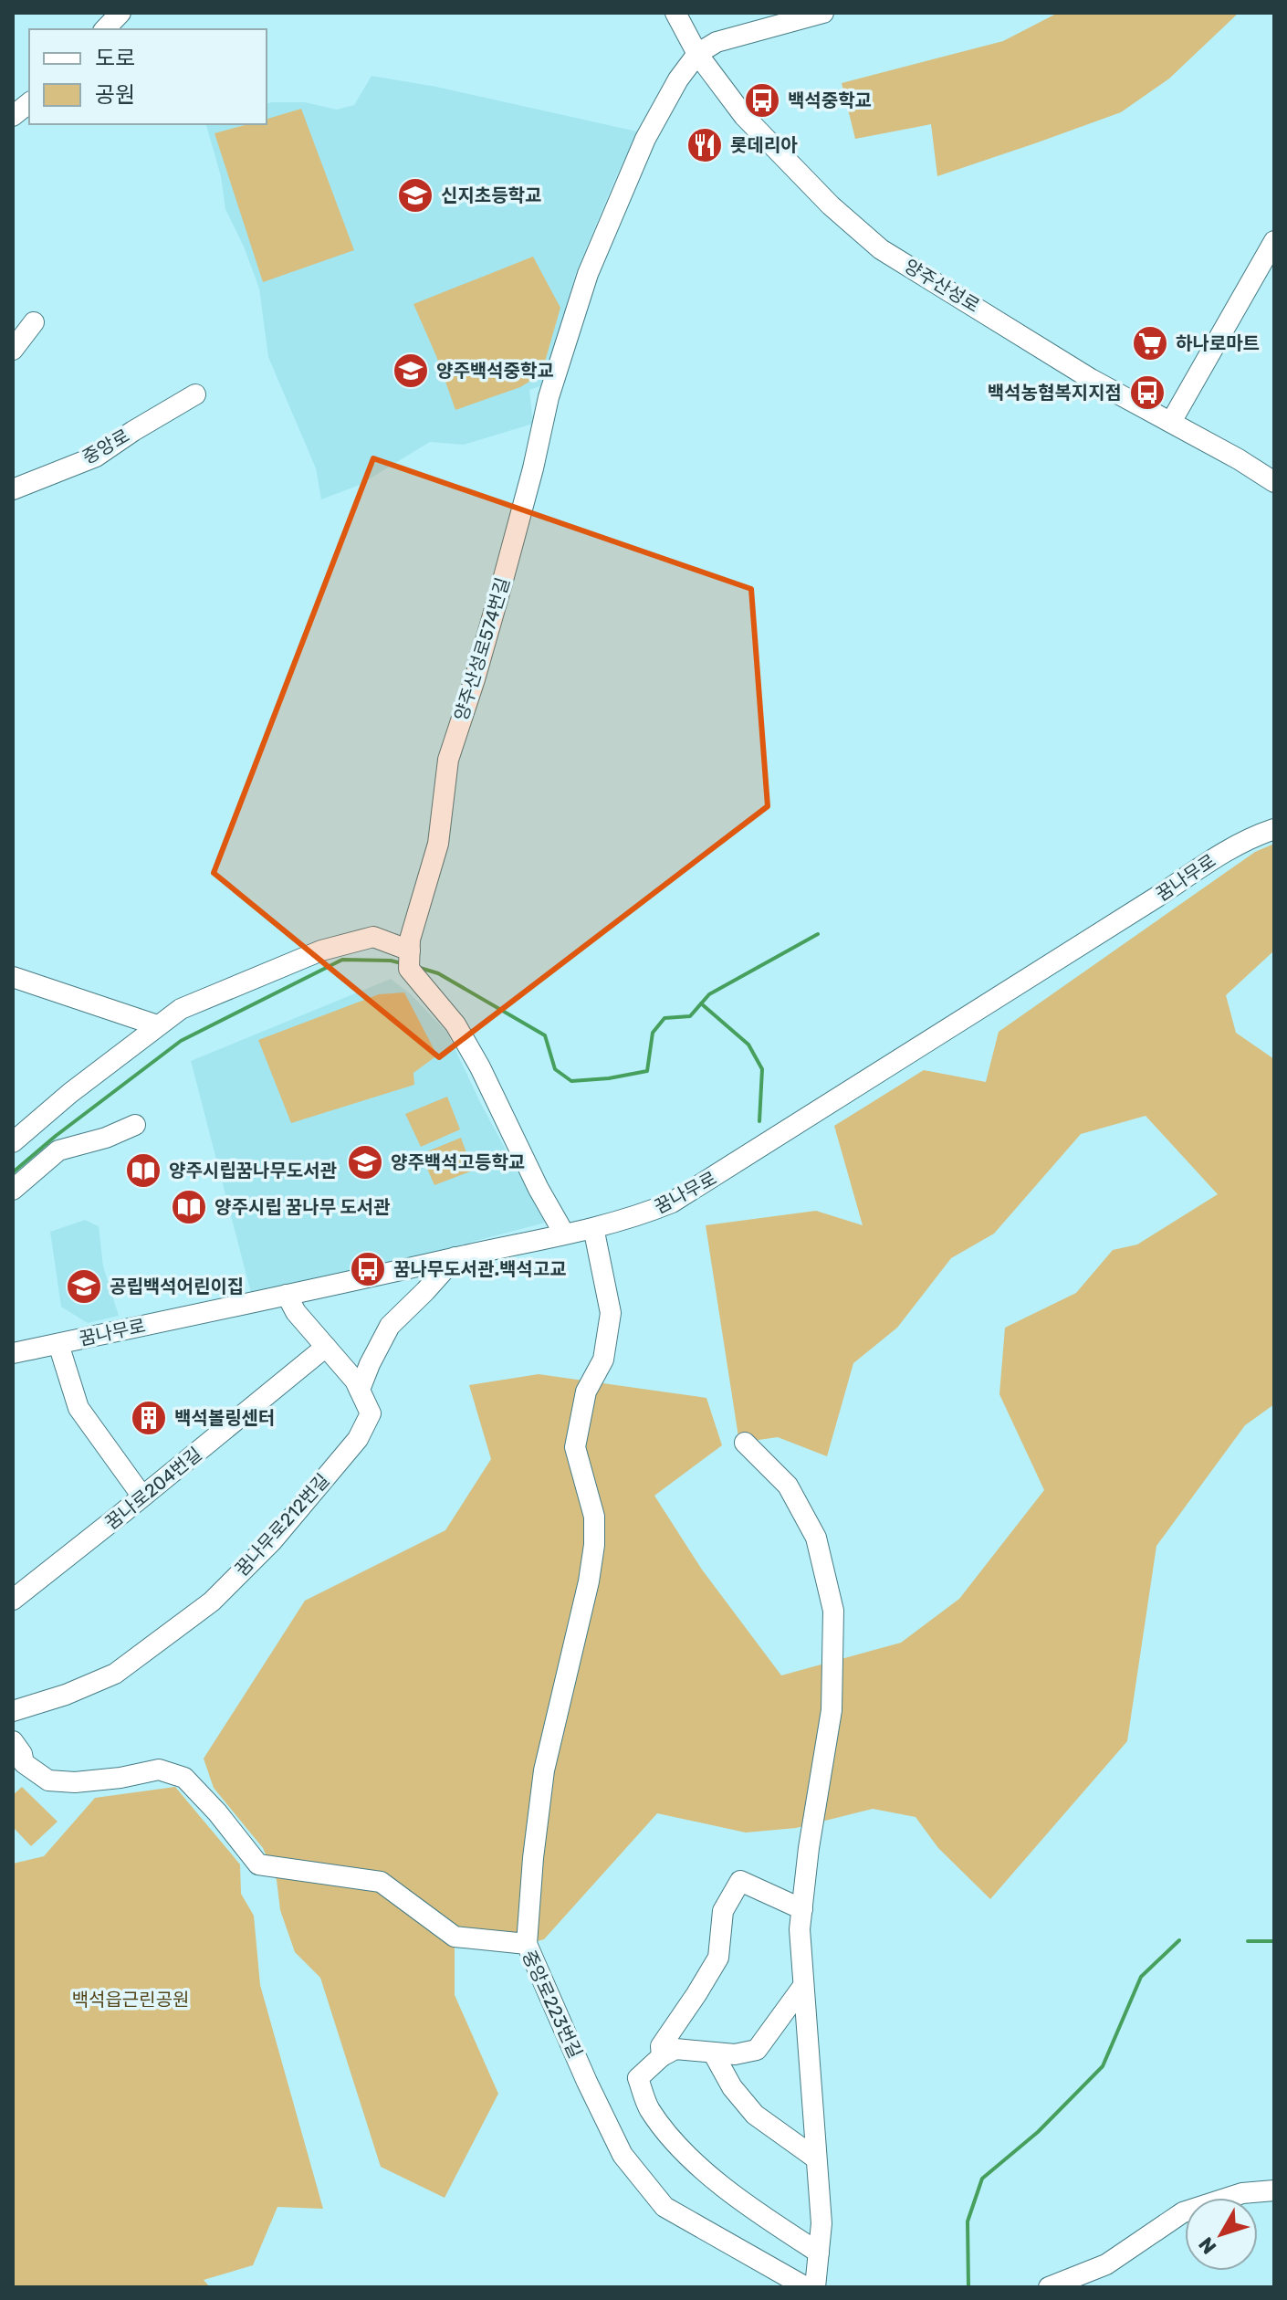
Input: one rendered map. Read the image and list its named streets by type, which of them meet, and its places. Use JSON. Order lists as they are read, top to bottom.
{
  "streets": {
    "street": [
      "양주산성로",
      "중앙로",
      "양주산성로574번길",
      "꿈나무로",
      "꿈나로204번길",
      "꿈나무로212번길",
      "중앙로223번길"
    ]
  },
  "crossings": [
    ["양주산성로", "양주산성로574번길"]
  ],
  "parks": ["백석읍근린공원"],
  "places": {
    "bus stop": ["백석중학교", "백석농협복지지점", "꿈나무도서관.백석고교"],
    "restaurant": ["롯데리아"],
    "school or university": [
      "신지초등학교",
      "양주백석중학교",
      "양주백석고등학교",
      "공립백석어린이집"
    ],
    "supermarket": ["하나로마트"],
    "library": ["양주시립꿈나무도서관", "양주시립 꿈나무 도서관"],
    "building": ["백석볼링센터"]
  },
  "legend": ["도로", "공원"],
  "north": "bottom left"
}
